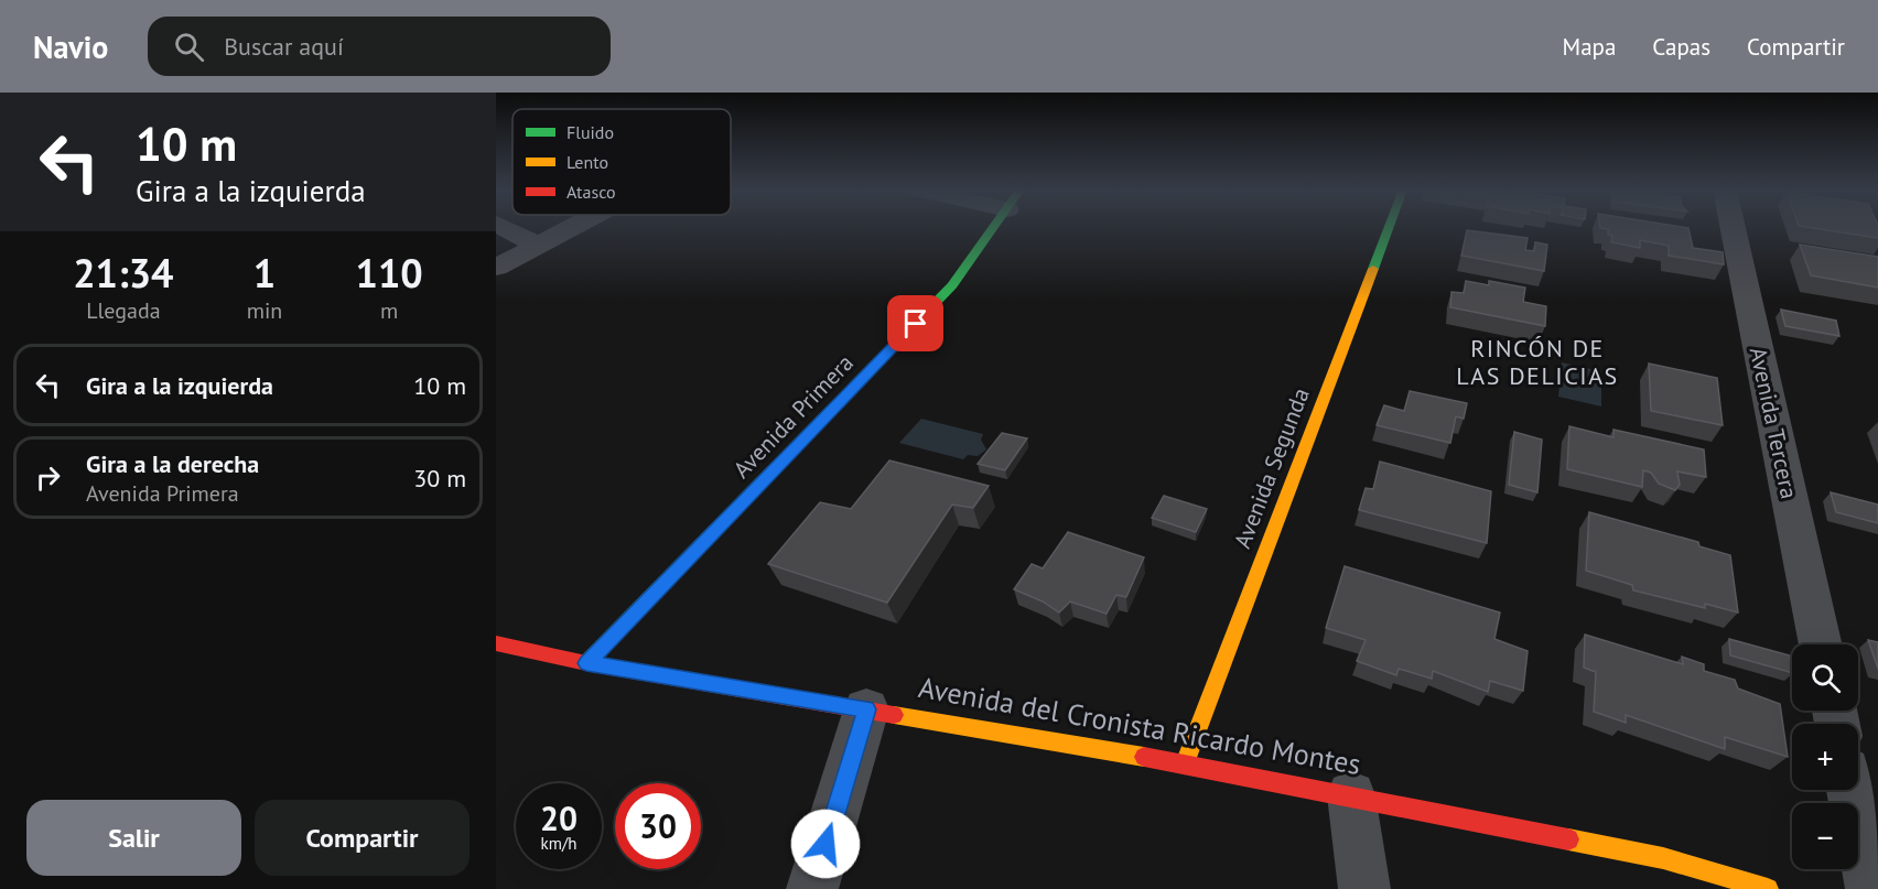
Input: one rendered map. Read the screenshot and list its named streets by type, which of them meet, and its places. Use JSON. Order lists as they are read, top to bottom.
{
  "streets": {
    "street": [
      "Avenida Primera",
      "Avenida Tercera",
      "Avenida Segunda",
      "Avenida del Cronista Ricardo Montes"
    ]
  },
  "crossings": [
    ["Avenida Primera", "Avenida del Cronista Ricardo Montes"],
    ["Avenida Segunda", "Avenida del Cronista Ricardo Montes"]
  ],
  "districts": ["RINCÓN DE LAS DELICIAS"],
  "legend": ["Fluido", "Lento", "Atasco"],
  "page": {
    "header": "Navio",
    "search": "Buscar aquí",
    "nav": ["Mapa", "Capas", "Compartir"],
    "turn": ["10 m", "Gira a la izquierda"],
    "eta": [
      "21:34",
      "Llegada",
      "1",
      "min",
      "110",
      "m"
    ],
    "list": [
      {
        "name": "Gira a la izquierda",
        "value": "10 m"
      },
      {
        "name": "Gira a la derecha",
        "note": "Avenida Primera",
        "value": "30 m"
      }
    ],
    "map_buttons": ["+", "−"],
    "speed": "20 km/h",
    "limit": "30",
    "buttons": ["Salir", "Compartir"]
  }
}
